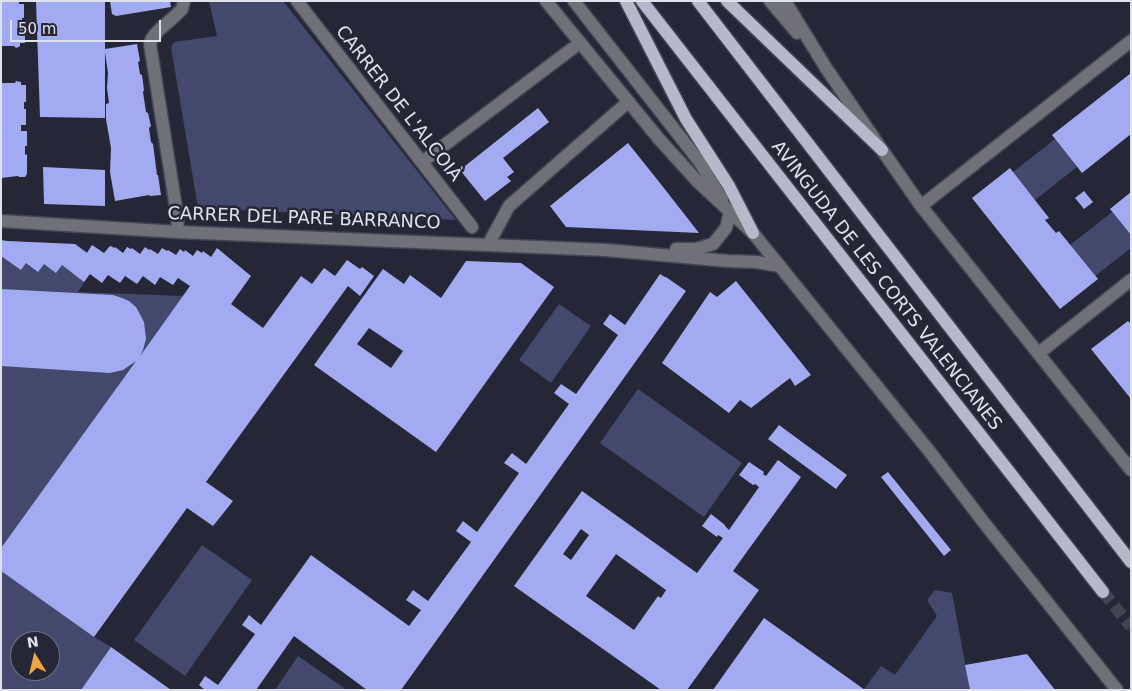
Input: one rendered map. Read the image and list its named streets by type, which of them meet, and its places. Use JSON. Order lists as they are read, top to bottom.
{
  "streets": {
    "main road": ["AVINGUDA DE LES CORTS VALENCIANES"],
    "street": ["CARRER DE L'ALCOIÀ", "CARRER DEL PARE BARRANCO"]
  },
  "scale_bar": "50 m",
  "north": "top"
}
